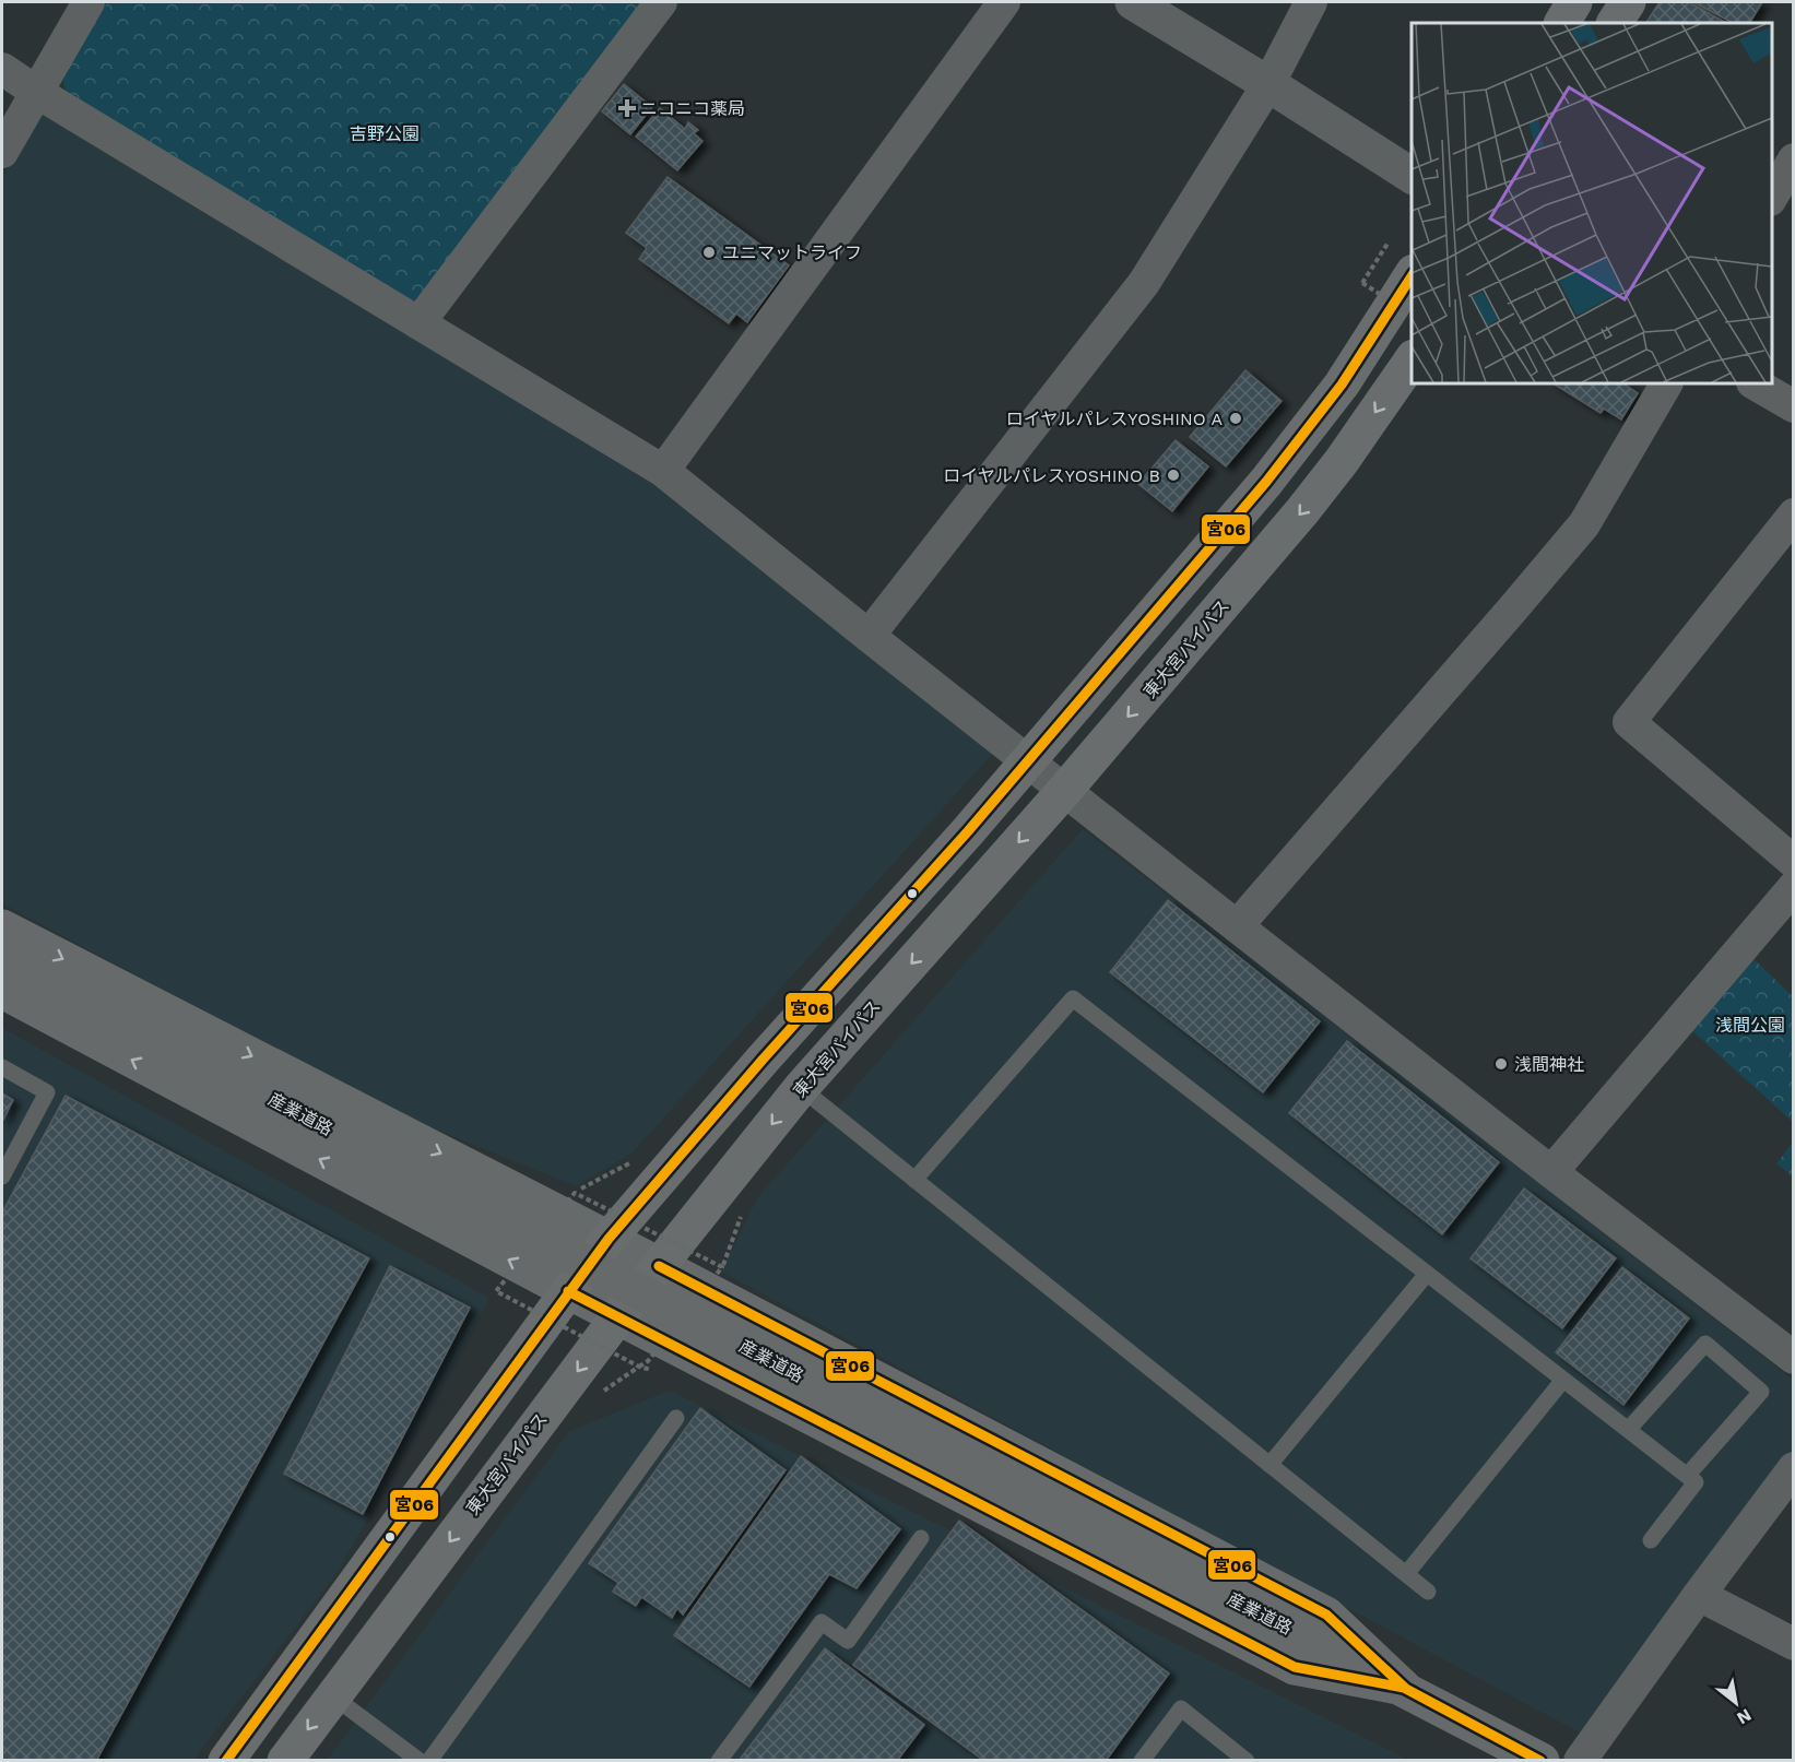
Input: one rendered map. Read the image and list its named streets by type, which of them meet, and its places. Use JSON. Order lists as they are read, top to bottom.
{
  "streets": {
    "highway": ["東大宮バイパス"],
    "main road": ["産業道路"]
  },
  "parks": ["吉野公園", "浅間公園"],
  "places": {
    "health": ["ニコニコ薬局"],
    "other": [
      "ユニマットライフ",
      "ロイヤルパレスYOSHINO A",
      "ロイヤルパレスYOSHINO B",
      "浅間神社"
    ]
  },
  "lines": ["transit line 宮06"],
  "north": "bottom right"
}
